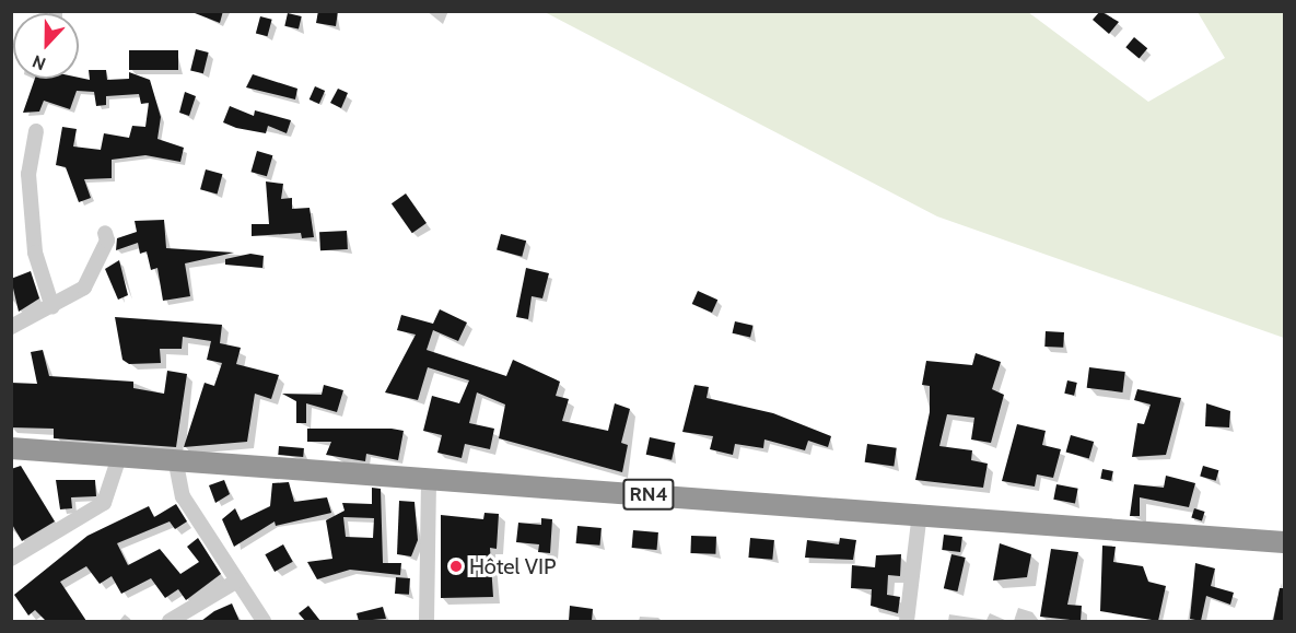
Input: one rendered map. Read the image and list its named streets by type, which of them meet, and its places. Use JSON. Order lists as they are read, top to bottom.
{
  "streets": {
    "highway": ["RN4"]
  },
  "places": ["Hôtel VIP"],
  "north": "bottom"
}
